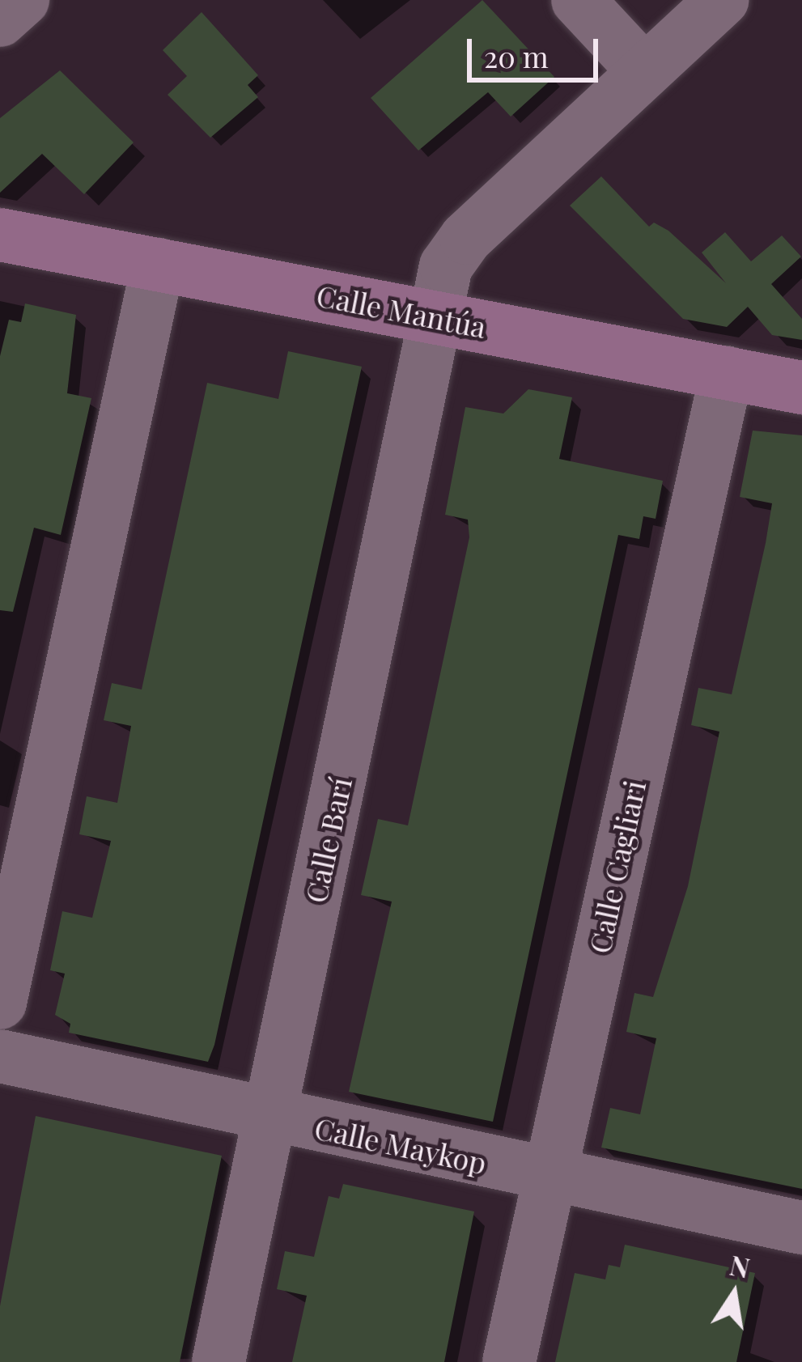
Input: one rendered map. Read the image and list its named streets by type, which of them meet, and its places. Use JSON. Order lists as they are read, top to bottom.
{
  "streets": {
    "street": [
      "Calle Mantúa",
      "Calle Barí",
      "Calle Cagliari",
      "Calle Maykop"
    ]
  },
  "crossings": [
    ["Calle Mantúa", "Calle Barí"],
    ["Calle Mantúa", "Calle Cagliari"],
    ["Calle Barí", "Calle Maykop"],
    ["Calle Cagliari", "Calle Maykop"]
  ],
  "scale_bar": "20 m",
  "north": "top"
}
